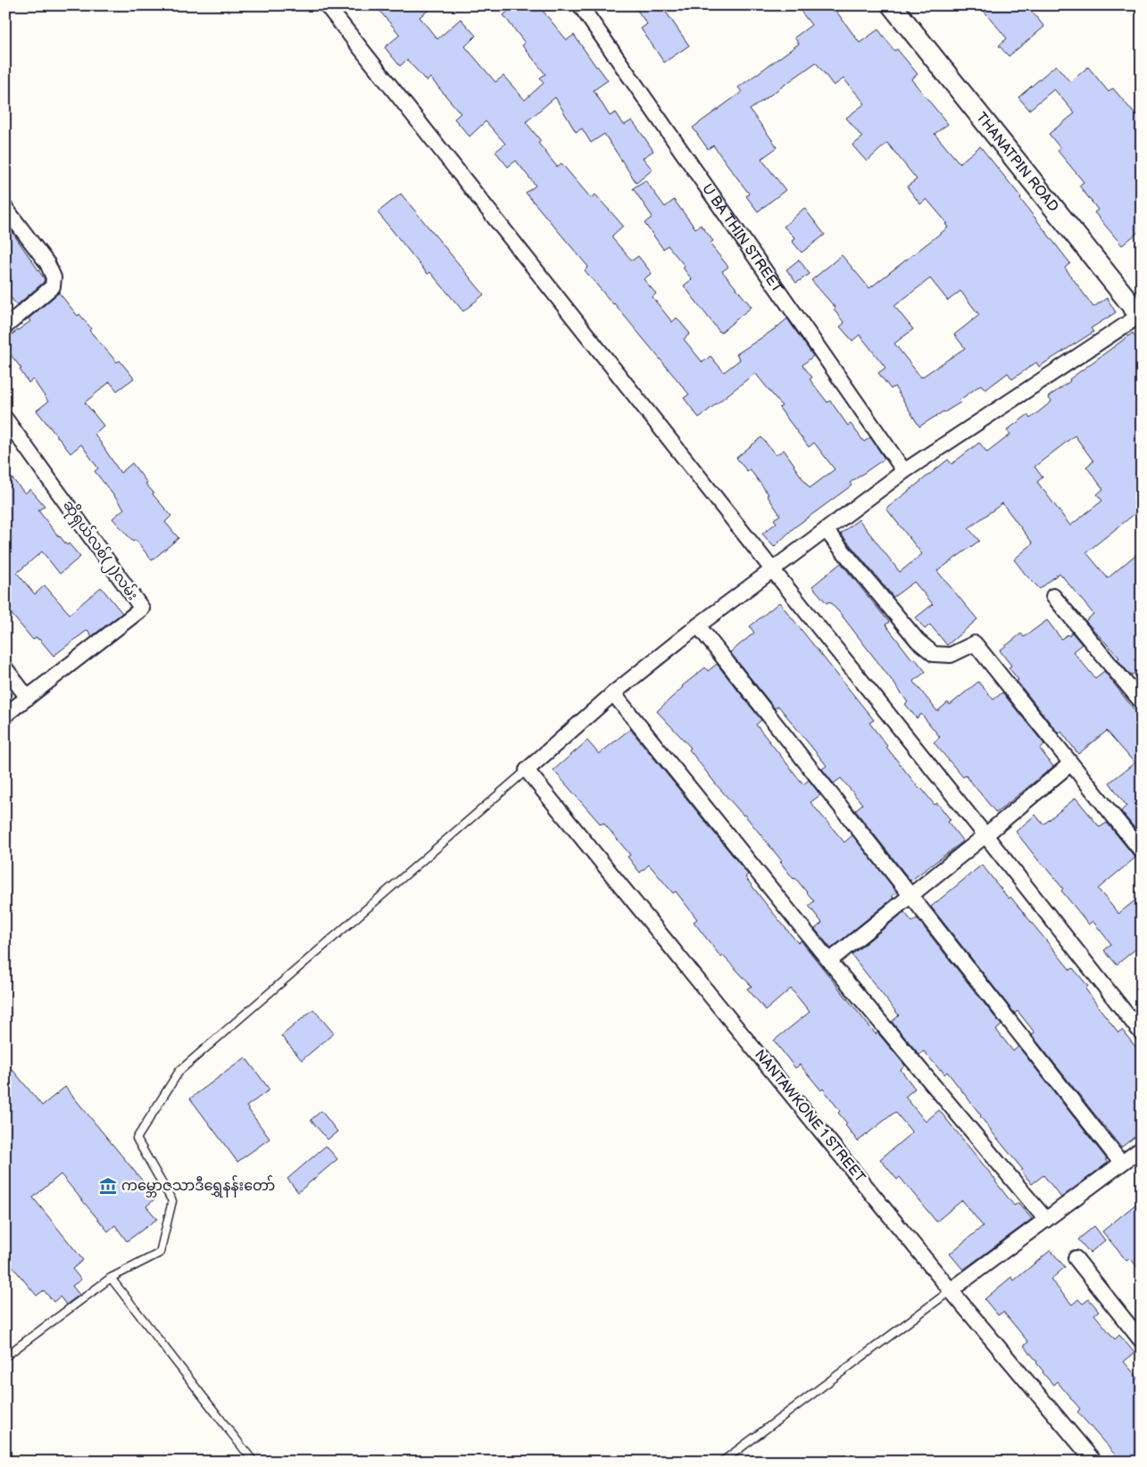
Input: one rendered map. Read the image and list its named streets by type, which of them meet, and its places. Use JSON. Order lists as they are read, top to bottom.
{
  "streets": {
    "main road": ["THANATPIN ROAD"],
    "street": ["U BA THIN STREET", "ဆိုရှယ်လစ်(၂)လမ်း", "NANTAWKONE 1 STREET"]
  },
  "places": {
    "museum": ["ကမ္ဘောဇသာဒီရွှေနန်းတော်"]
  }
}
